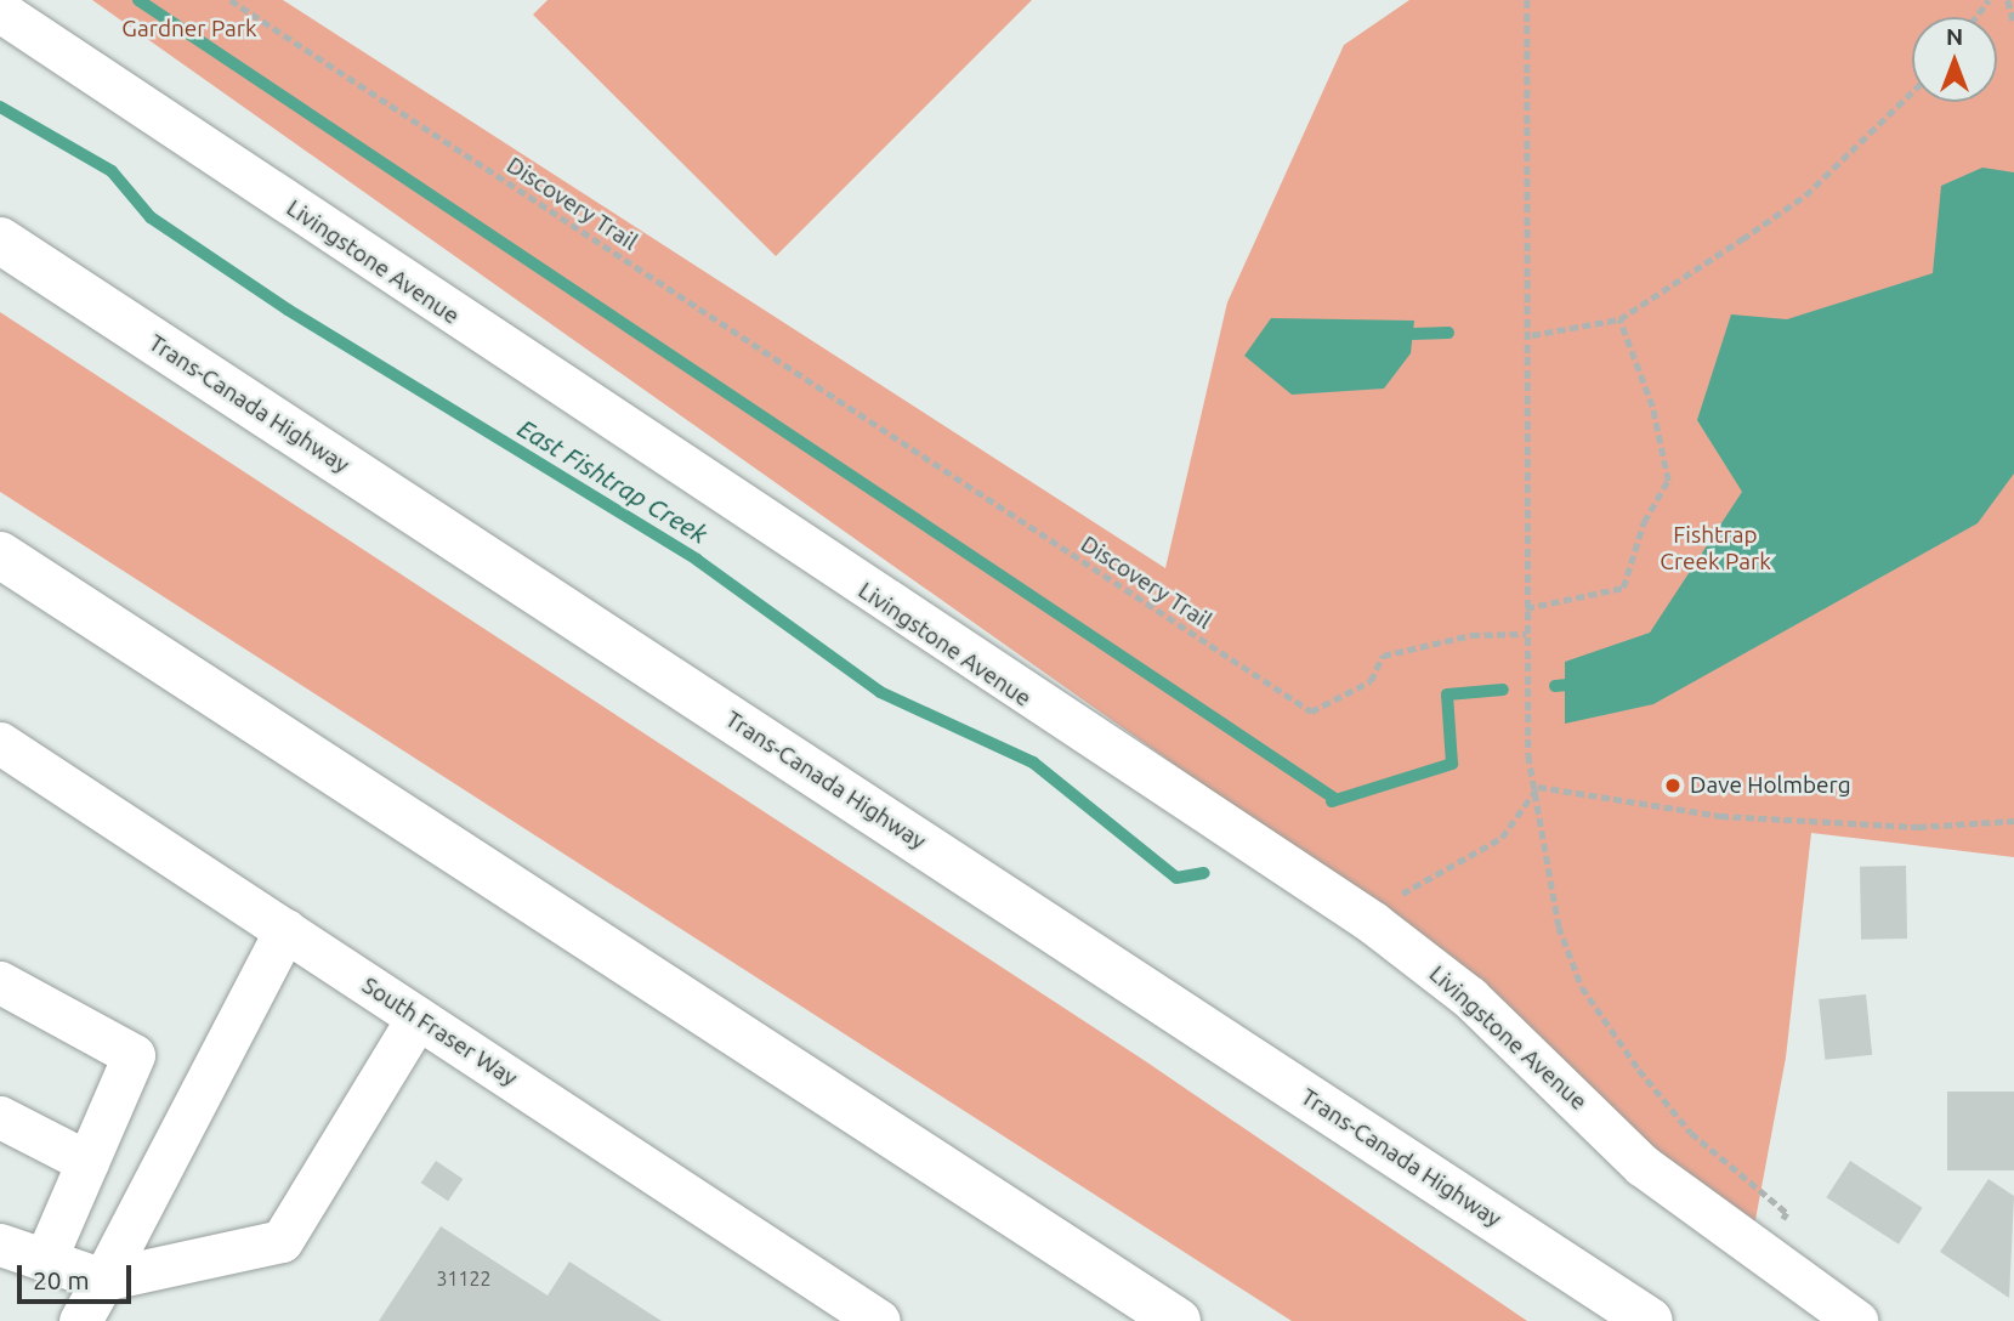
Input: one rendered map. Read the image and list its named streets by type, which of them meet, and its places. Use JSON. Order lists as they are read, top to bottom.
{
  "streets": {
    "highway": ["Trans-Canada Highway"],
    "street": ["Livingstone Avenue", "South Fraser Way"],
    "path": ["Discovery Trail"]
  },
  "water": ["East Fishtrap Creek"],
  "parks": ["Gardner Park", "Fishtrap Creek Park"],
  "places": ["Dave Holmberg"],
  "house_numbers": ["31122"],
  "scale_bar": "20 m",
  "north": "top"
}
